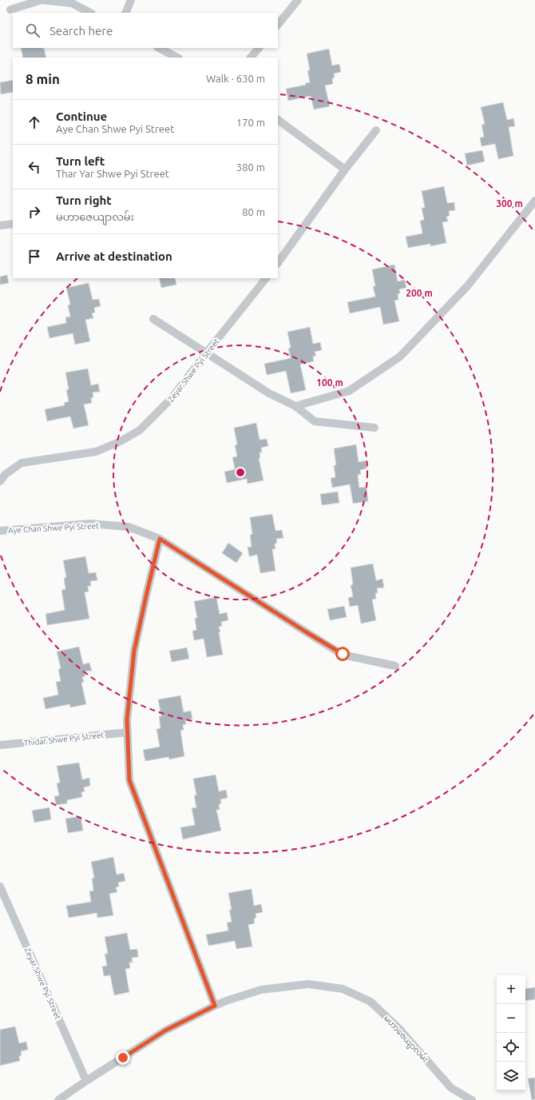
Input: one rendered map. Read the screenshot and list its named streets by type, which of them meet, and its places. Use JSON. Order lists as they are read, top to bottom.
{
  "streets": {
    "street": [
      "Zeyar Shwe Pyi Street",
      "Aye Chan Shwe Pyi Street",
      "Thidar Shwe Pyi Street",
      "မဟာဇေယျာလမ်း"
    ]
  },
  "crossings": [
    ["Zeyar Shwe Pyi Street", "မဟာဇေယျာလမ်း"]
  ],
  "page": {
    "search": "Search here",
    "heading": ["8 min", "Walk · 630 m"],
    "list": [
      ["Continue", "Aye Chan Shwe Pyi Street", "170 m"],
      ["Turn left", "Thar Yar Shwe Pyi Street", "380 m"],
      ["Turn right", "မဟာဇေယျာလမ်း", "80 m"],
      "Arrive at destination"
    ],
    "map_buttons": ["+", "−"]
  },
  "rings": ["300 m", "200 m", "100 m"]
}
